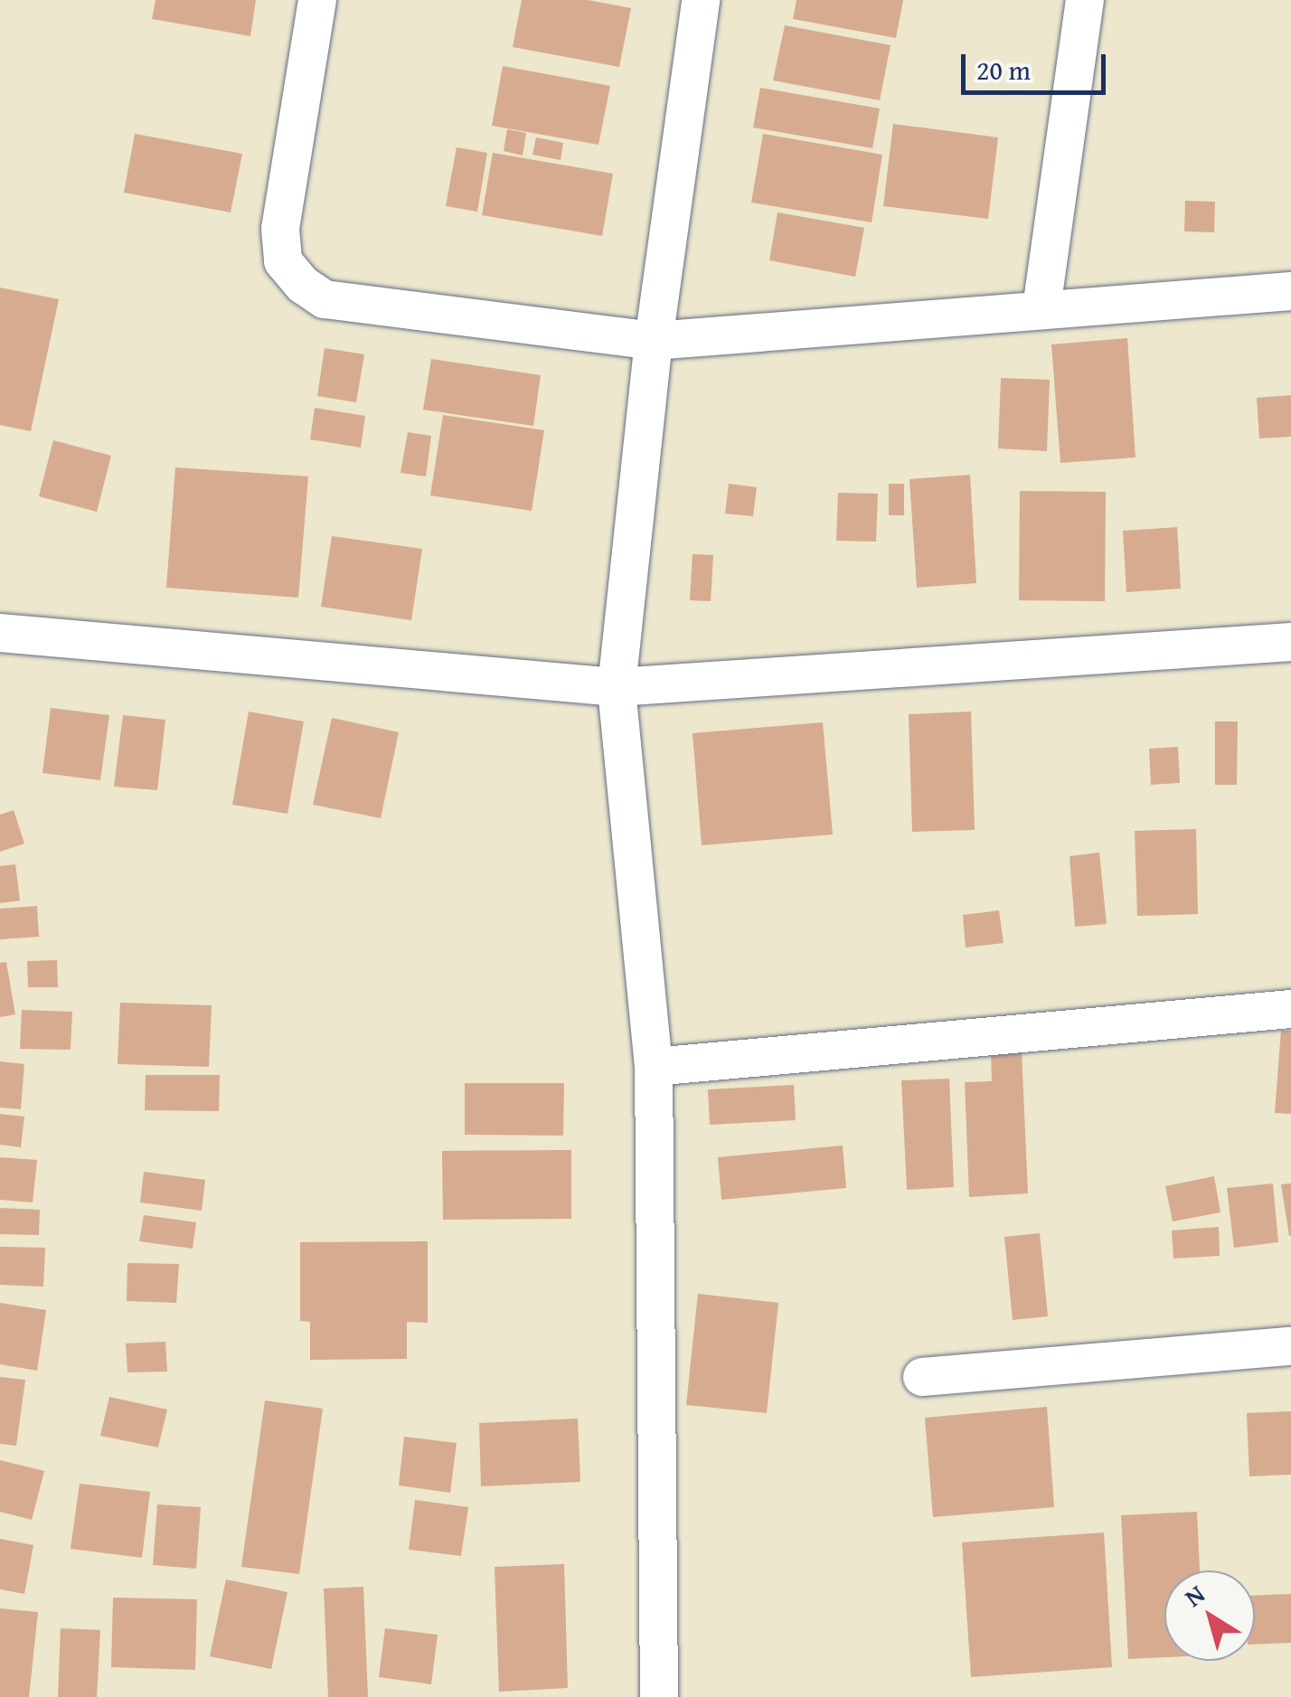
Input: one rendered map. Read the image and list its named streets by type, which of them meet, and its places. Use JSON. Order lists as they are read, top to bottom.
{
  "scale_bar": "20 m",
  "north": "top left"
}
